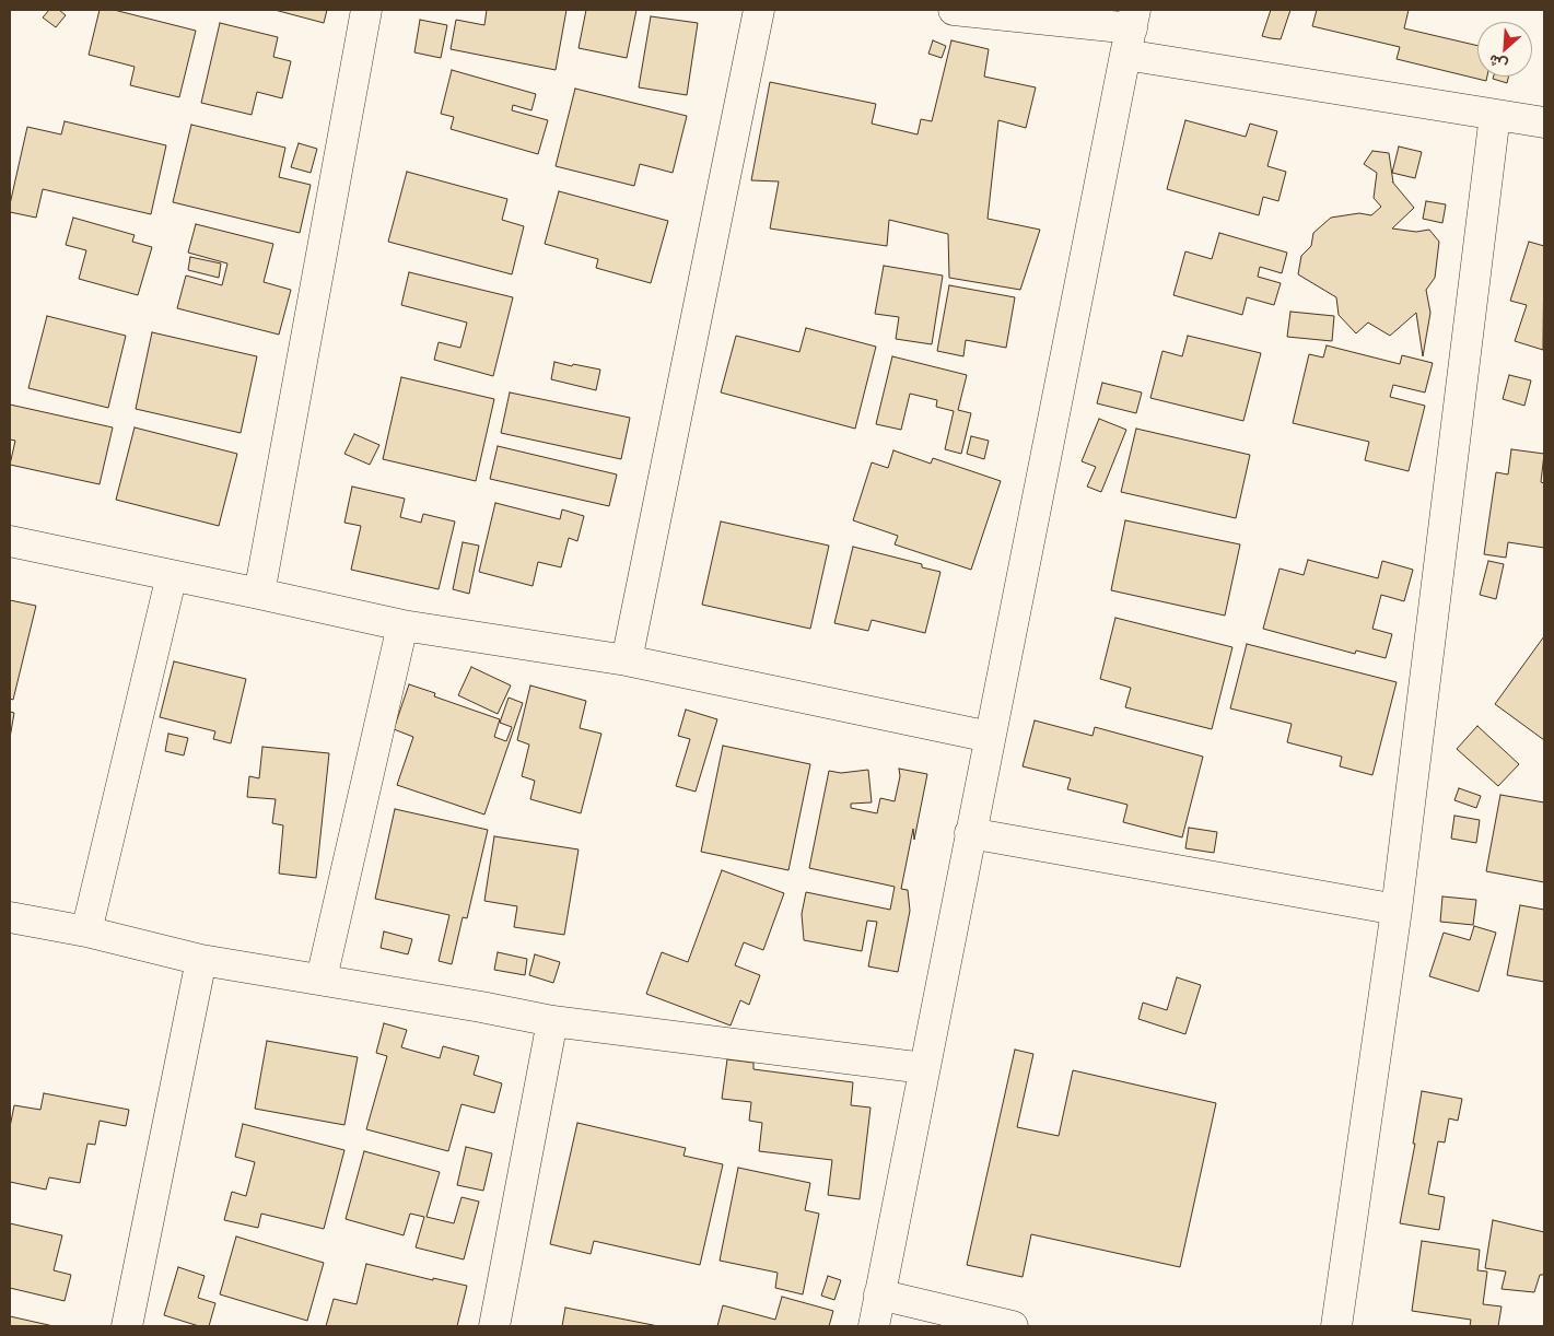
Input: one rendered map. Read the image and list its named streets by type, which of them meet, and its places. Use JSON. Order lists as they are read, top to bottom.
{
  "north": "bottom left"
}
